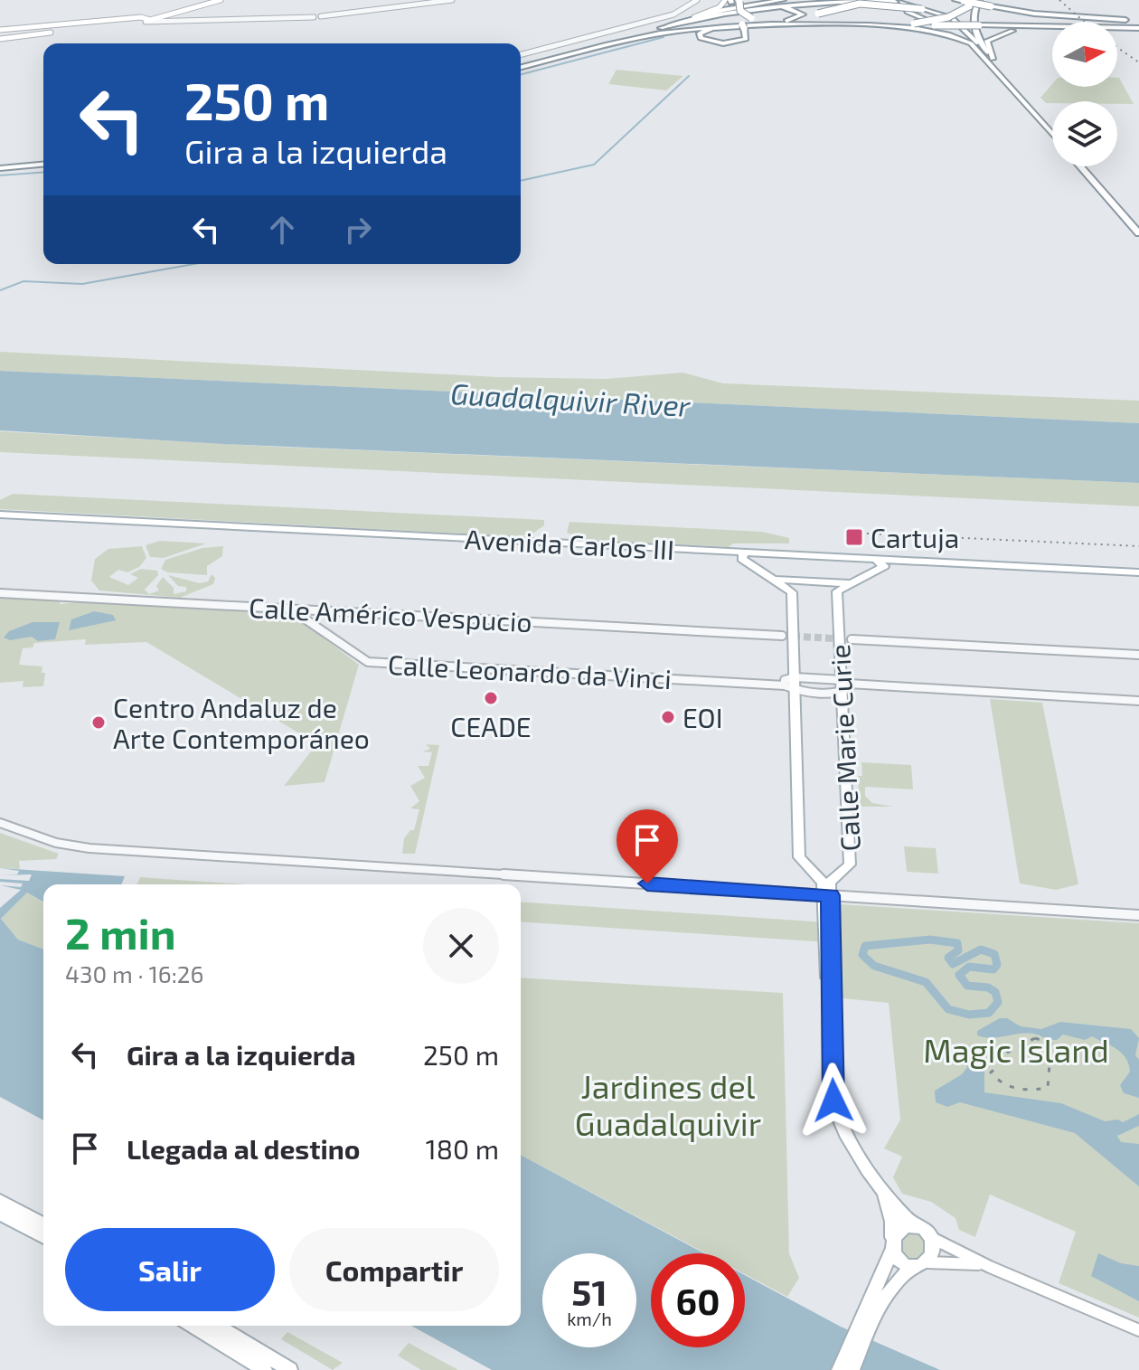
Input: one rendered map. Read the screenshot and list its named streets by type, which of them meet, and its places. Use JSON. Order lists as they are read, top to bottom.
{
  "streets": {
    "main road": ["Avenida Carlos III", "Calle Marie Curie"],
    "street": ["Calle Américo Vespucio", "Calle Leonardo da Vinci"]
  },
  "crossings": [
    ["Calle Américo Vespucio", "Calle Leonardo da Vinci"],
    ["Calle Leonardo da Vinci", "Calle Marie Curie"]
  ],
  "water": ["Guadalquivir River"],
  "parks": ["Magic Island", "Jardines del Guadalquivir"],
  "places": {
    "transit": ["Cartuja"],
    "other": ["CEADE", "EOI", "Centro Andaluz de Arte Contemporáneo"]
  },
  "north": "right",
  "page": {
    "turn": ["250 m", "Gira a la izquierda"],
    "heading": ["2 min", "430 m · 16:26"],
    "list": [
      {
        "name": "Gira a la izquierda",
        "value": "250 m"
      },
      {
        "name": "Llegada al destino",
        "value": "180 m"
      }
    ],
    "buttons": ["Salir", "Compartir"],
    "speed": "51 km/h",
    "limit": "60"
  }
}
